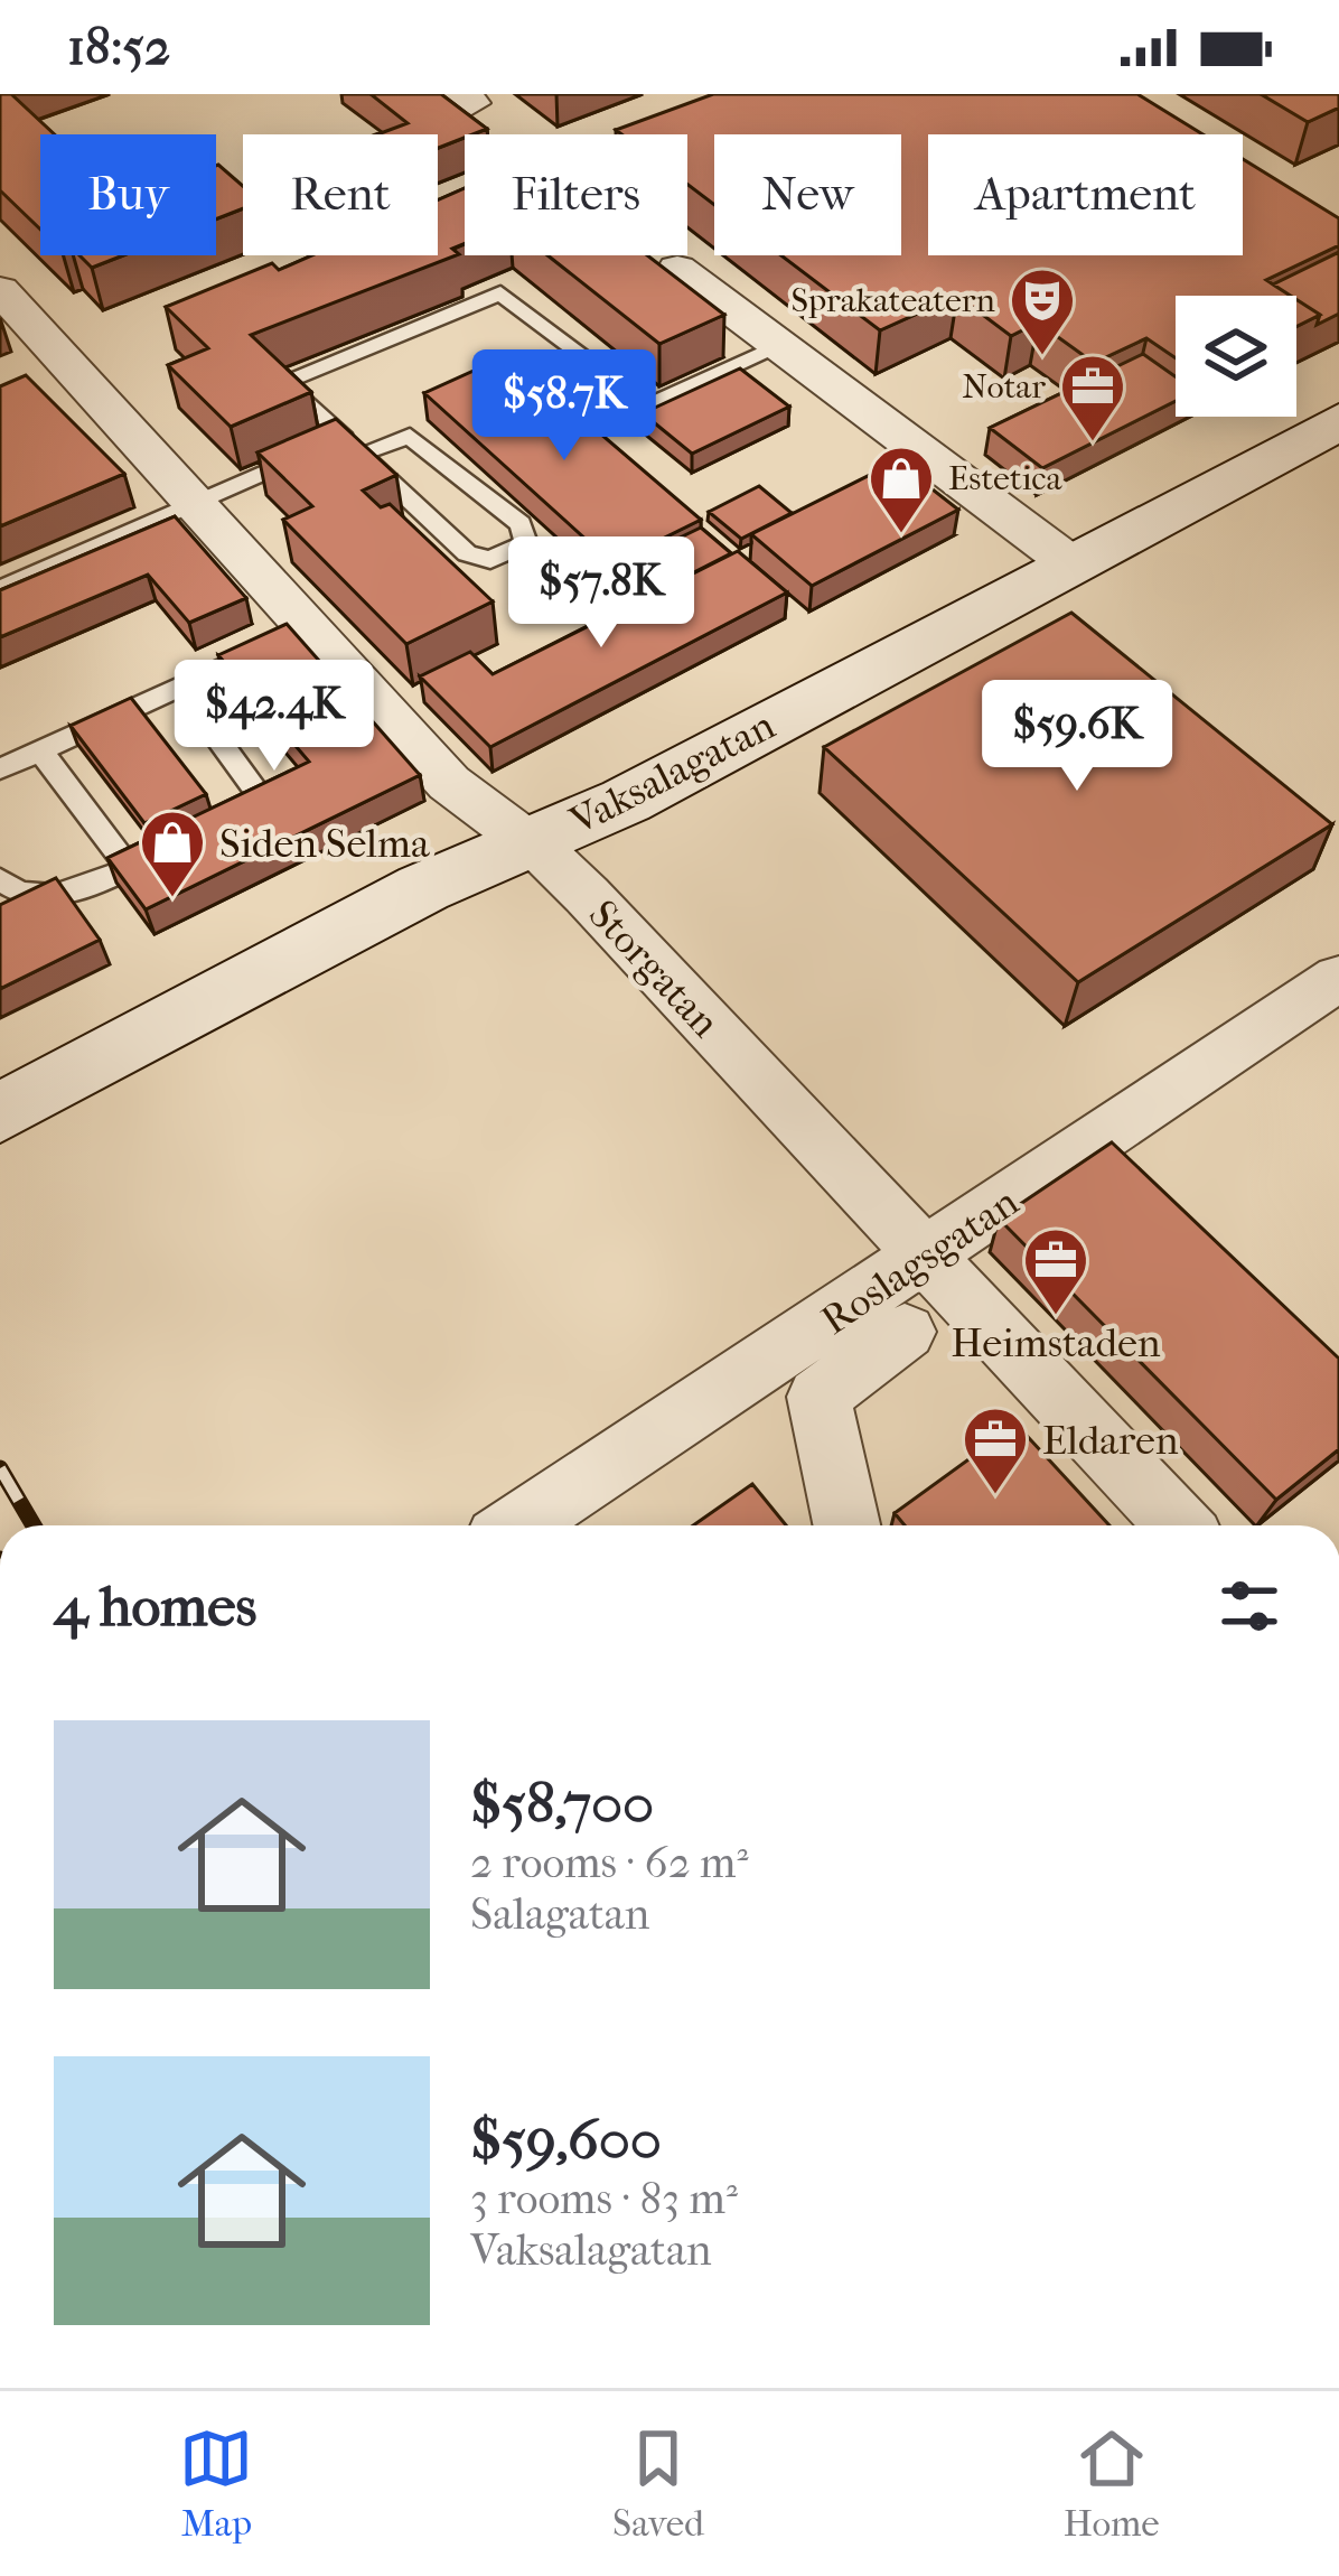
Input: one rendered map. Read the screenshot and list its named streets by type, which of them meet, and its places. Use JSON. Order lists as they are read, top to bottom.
{
  "streets": {
    "main road": ["Vaksalagatan"],
    "street": ["Storgatan", "Roslagsgatan"]
  },
  "crossings": [
    ["Vaksalagatan", "Storgatan"],
    ["Storgatan", "Roslagsgatan"]
  ],
  "places": {
    "theatre": ["Sprakateatern"],
    "office": ["Notar", "Heimstaden", "Eldaren"],
    "shop": ["Estetica", "Siden Selma"]
  },
  "page": {
    "status": "18:52",
    "chip": [
      "Buy",
      "Rent",
      "Filters",
      "New",
      "Apartment"
    ],
    "price": [
      "$58.7K",
      "$57.8K",
      "$42.4K",
      "$59.6K"
    ],
    "heading": "4 homes",
    "list": [
      {
        "name": "$58,700",
        "note": "2 rooms · 62 m² · Salagatan"
      },
      {
        "name": "$59,600",
        "note": "3 rooms · 83 m² · Vaksalagatan"
      }
    ],
    "tabs": ["Map", "Saved", "Home"]
  }
}
